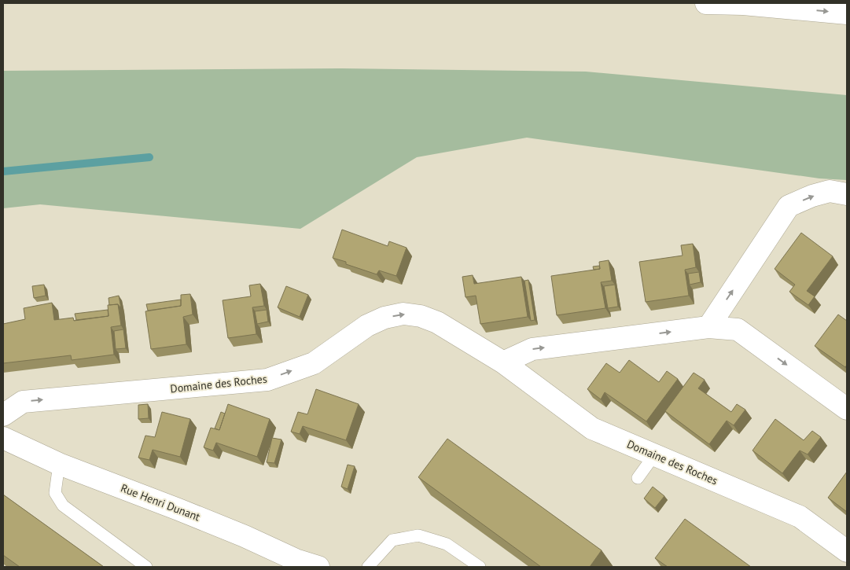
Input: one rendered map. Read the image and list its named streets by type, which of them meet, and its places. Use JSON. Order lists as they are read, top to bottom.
{
  "streets": {
    "main road": ["Domaine des Roches", "Rue Henri Dunant"]
  },
  "one_way": ["Domaine des Roches"]
}
